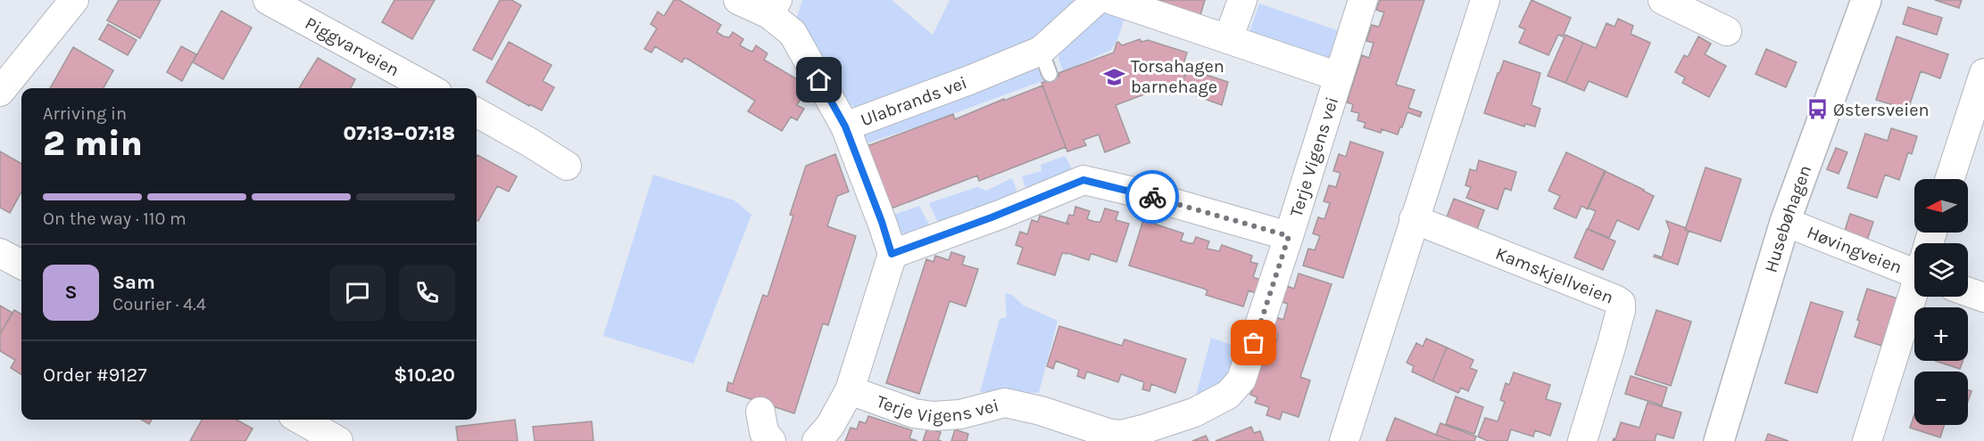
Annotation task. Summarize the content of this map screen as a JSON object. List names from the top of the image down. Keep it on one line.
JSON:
{"streets":{"street":["Piggvarveien","Ulabrands vei","Terje Vigens vei","Husebøhagen","Høvingveien","Kamskjellveien"]},"crossings":[["Husebøhagen","Høvingveien"]],"places":{"school or university":["Torsahagen barnehage"],"bus stop":["Østersveien"]},"north":"left","page":{"heading":["2 min","Arriving in","07:13–07:18"],"panel":["Sam","Courier · 4.4","Order #9127","$10.20"],"map_buttons":["+","−"],"bar":"On the way · 110 m","round":"S"}}
